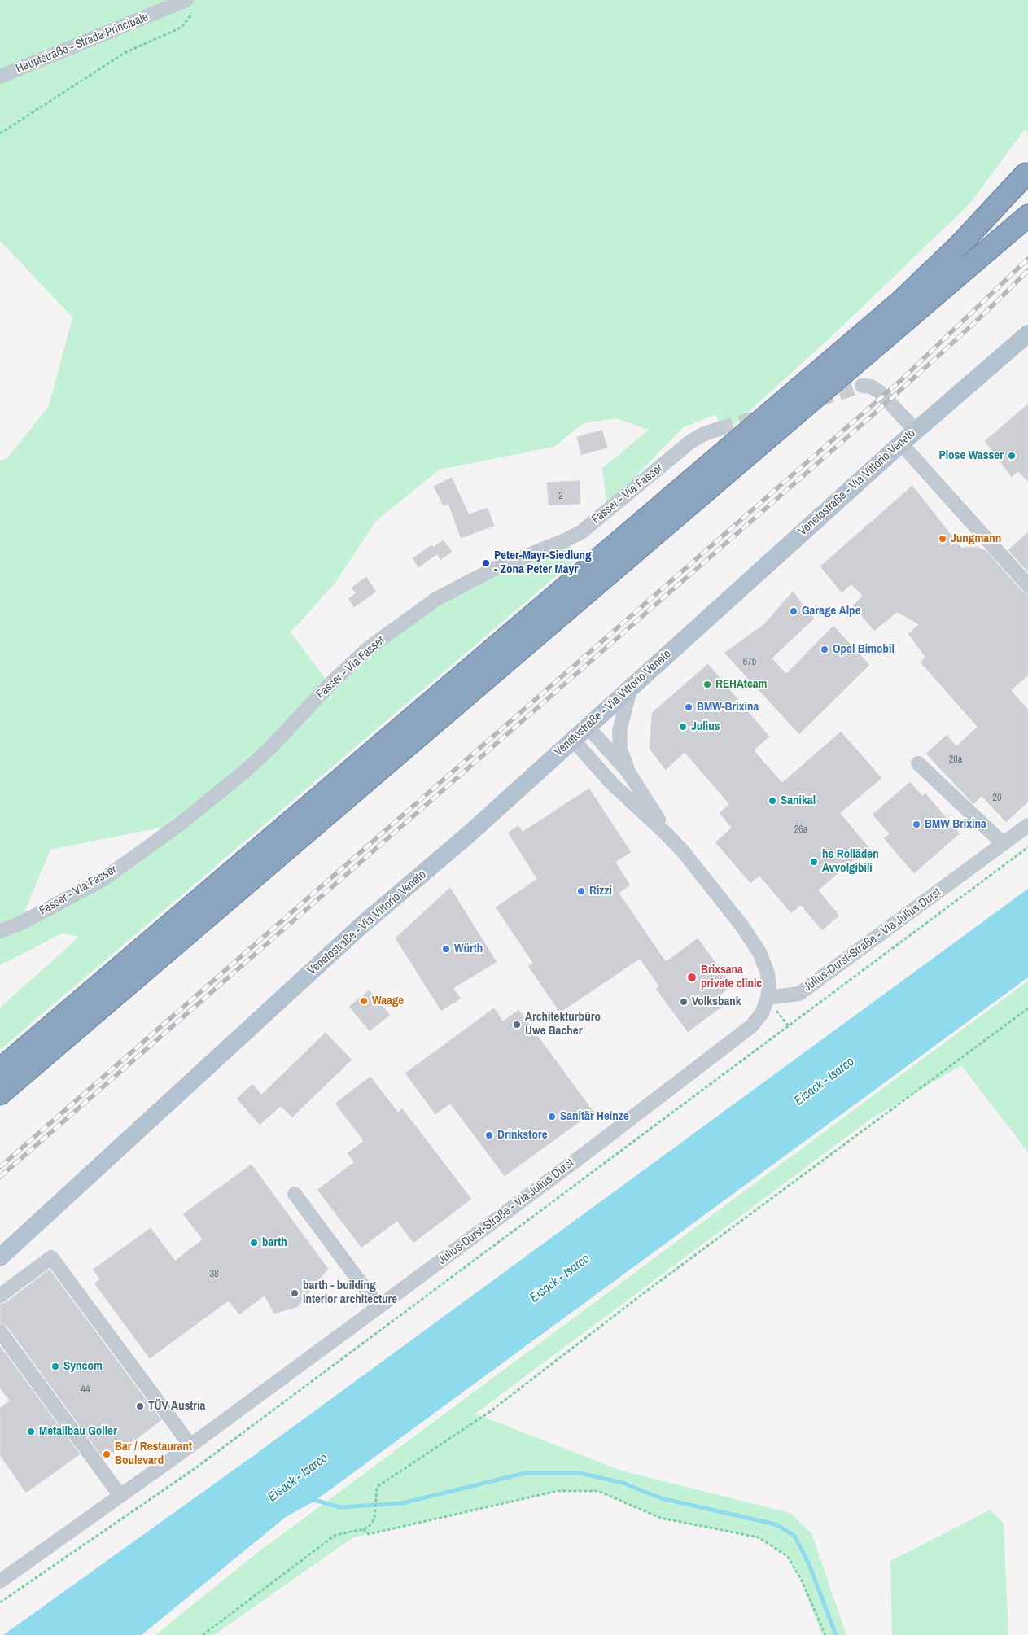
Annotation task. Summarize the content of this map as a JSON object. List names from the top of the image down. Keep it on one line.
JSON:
{"streets":{"main road":["Venetostraße - Via Vittorio Veneto"],"street":["Hauptstraße - Strada Principale","Fasser - Via Fasser","Julius-Durst-Straße - Via Julius Durst"]},"water":["Eisack - Isarco"],"places":["Plose Wasser","Jungmann","Peter-Mayr-Siedlung - Zona Peter Mayr","Garage Alpe","Opel Bimobil","REHAteam","BMW-Brixina","Julius","Sanikal","BMW Brixina","hs Rolläden Avvolgibili","Rizzi","Würth","Brixsana private clinic","Waage","Volksbank","Architekturbüro Uwe Bacher","Sanitär Heinze","Drinkstore","barth","barth - building interior architecture","Syncom","TÜV Austria","Metallbau Goller","Bar / Restaurant Boulevard"],"house_numbers":["2","67b","20a","20","26a","38","44"]}
